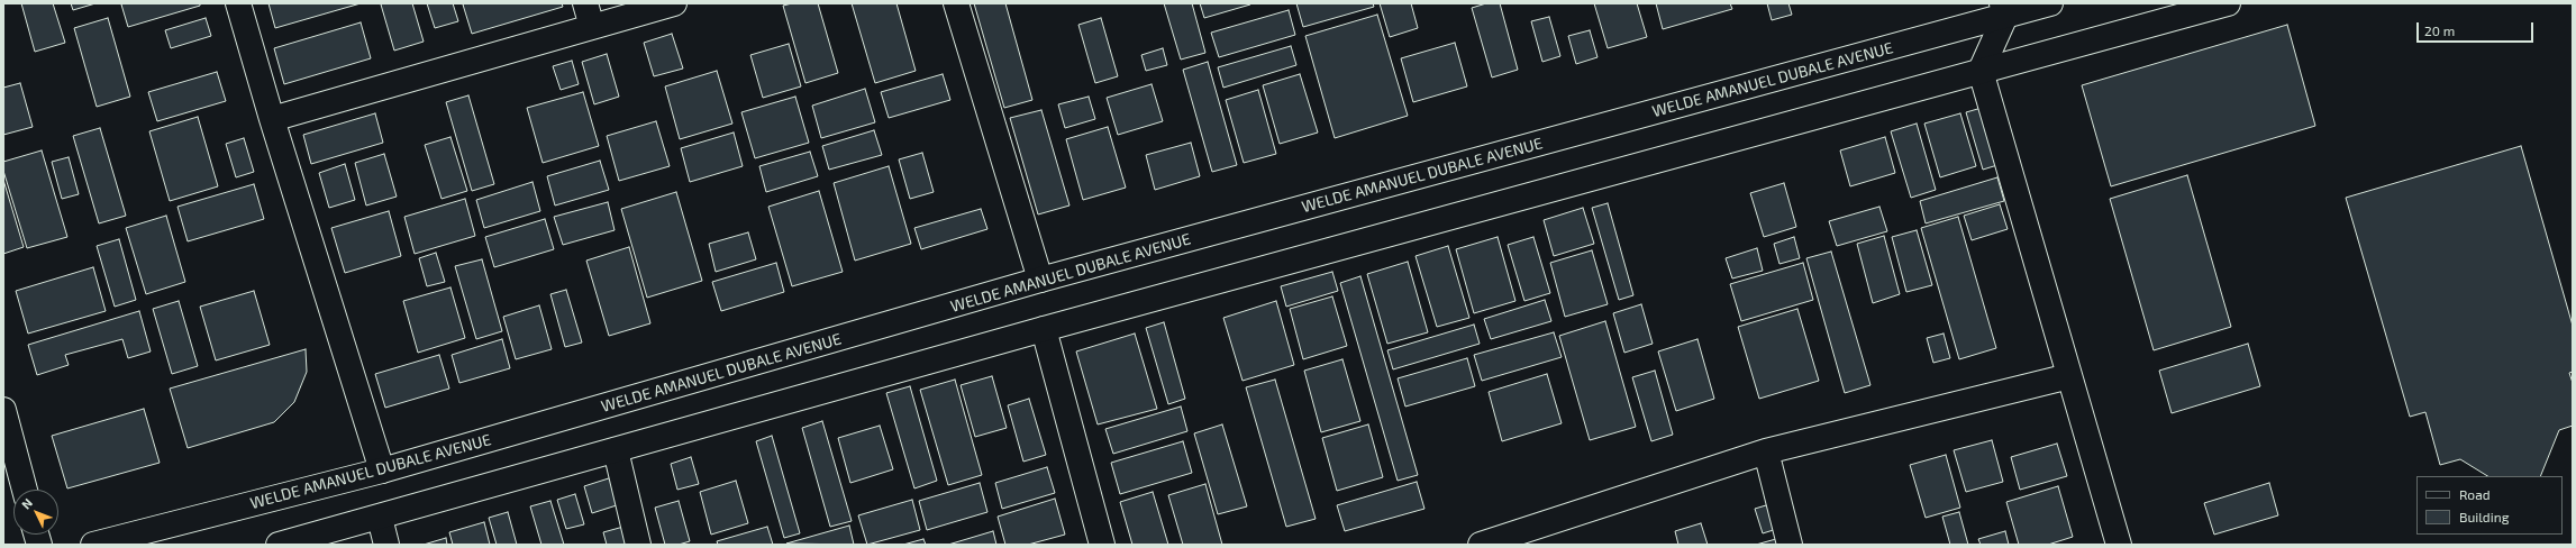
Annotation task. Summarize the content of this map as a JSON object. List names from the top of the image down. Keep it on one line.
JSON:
{"streets":{"main road":["WELDE AMANUEL DUBALE AVENUE"]},"legend":["Road","Building"],"scale_bar":"20 m","north":"top left"}
